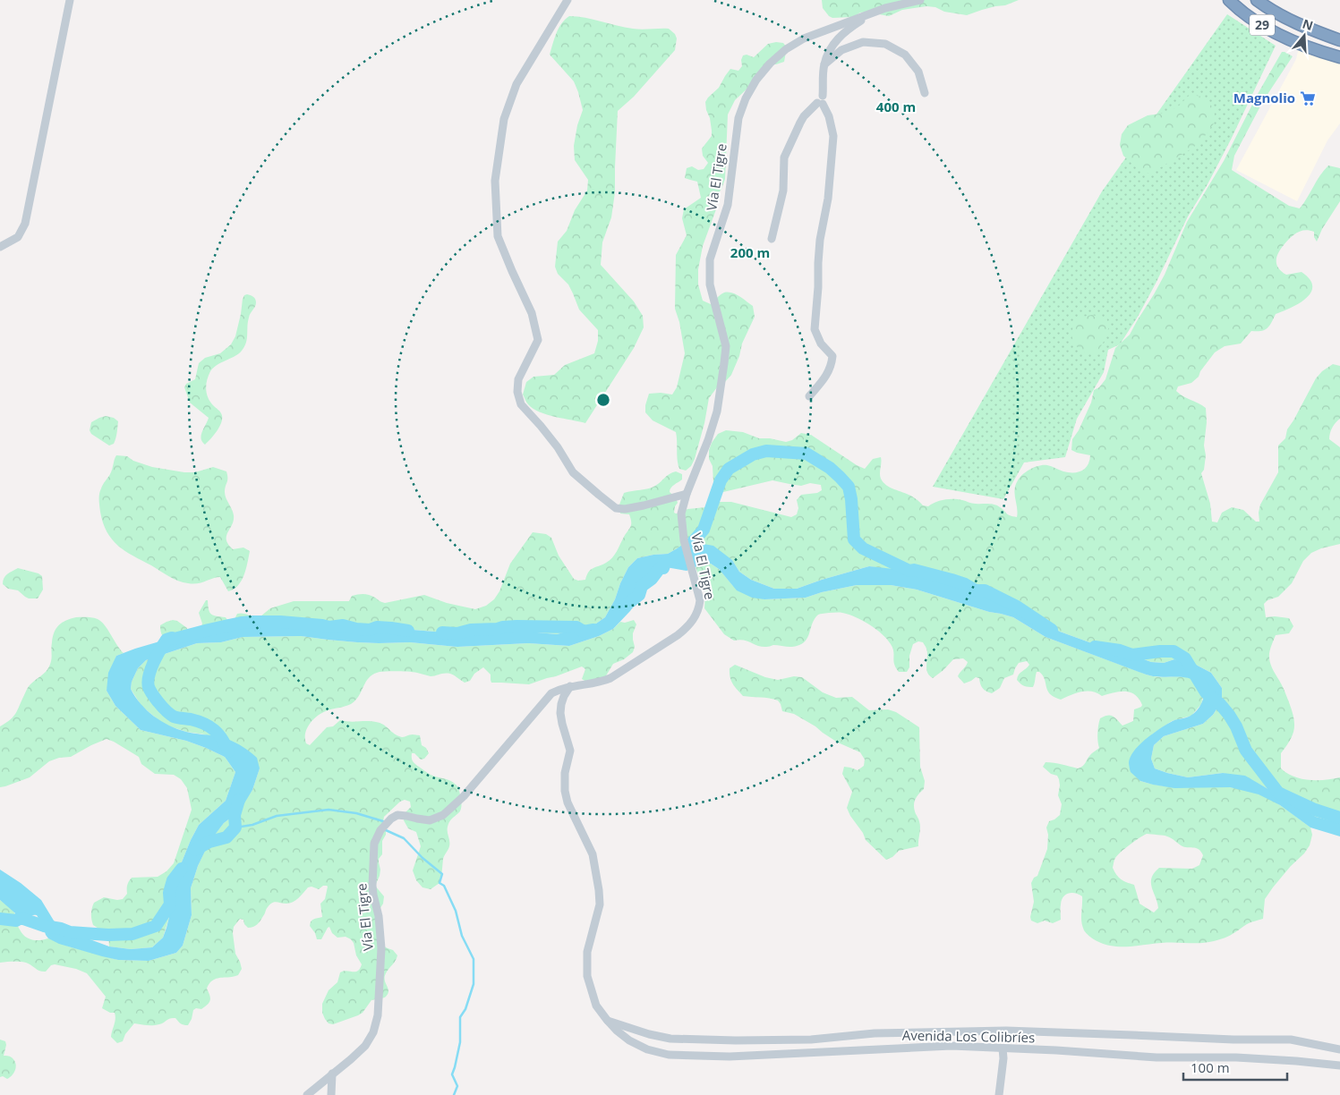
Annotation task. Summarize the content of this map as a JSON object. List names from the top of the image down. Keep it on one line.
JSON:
{"streets":{"highway":["29"],"street":["Vía El Tigre","Avenida Los Colibríes"]},"crossings":[["Vía El Tigre","Avenida Los Colibríes"]],"places":{"supermarket":["Magnolio"]},"scale_bar":"100 m","north":"top","rings":["400 m","200 m"]}
